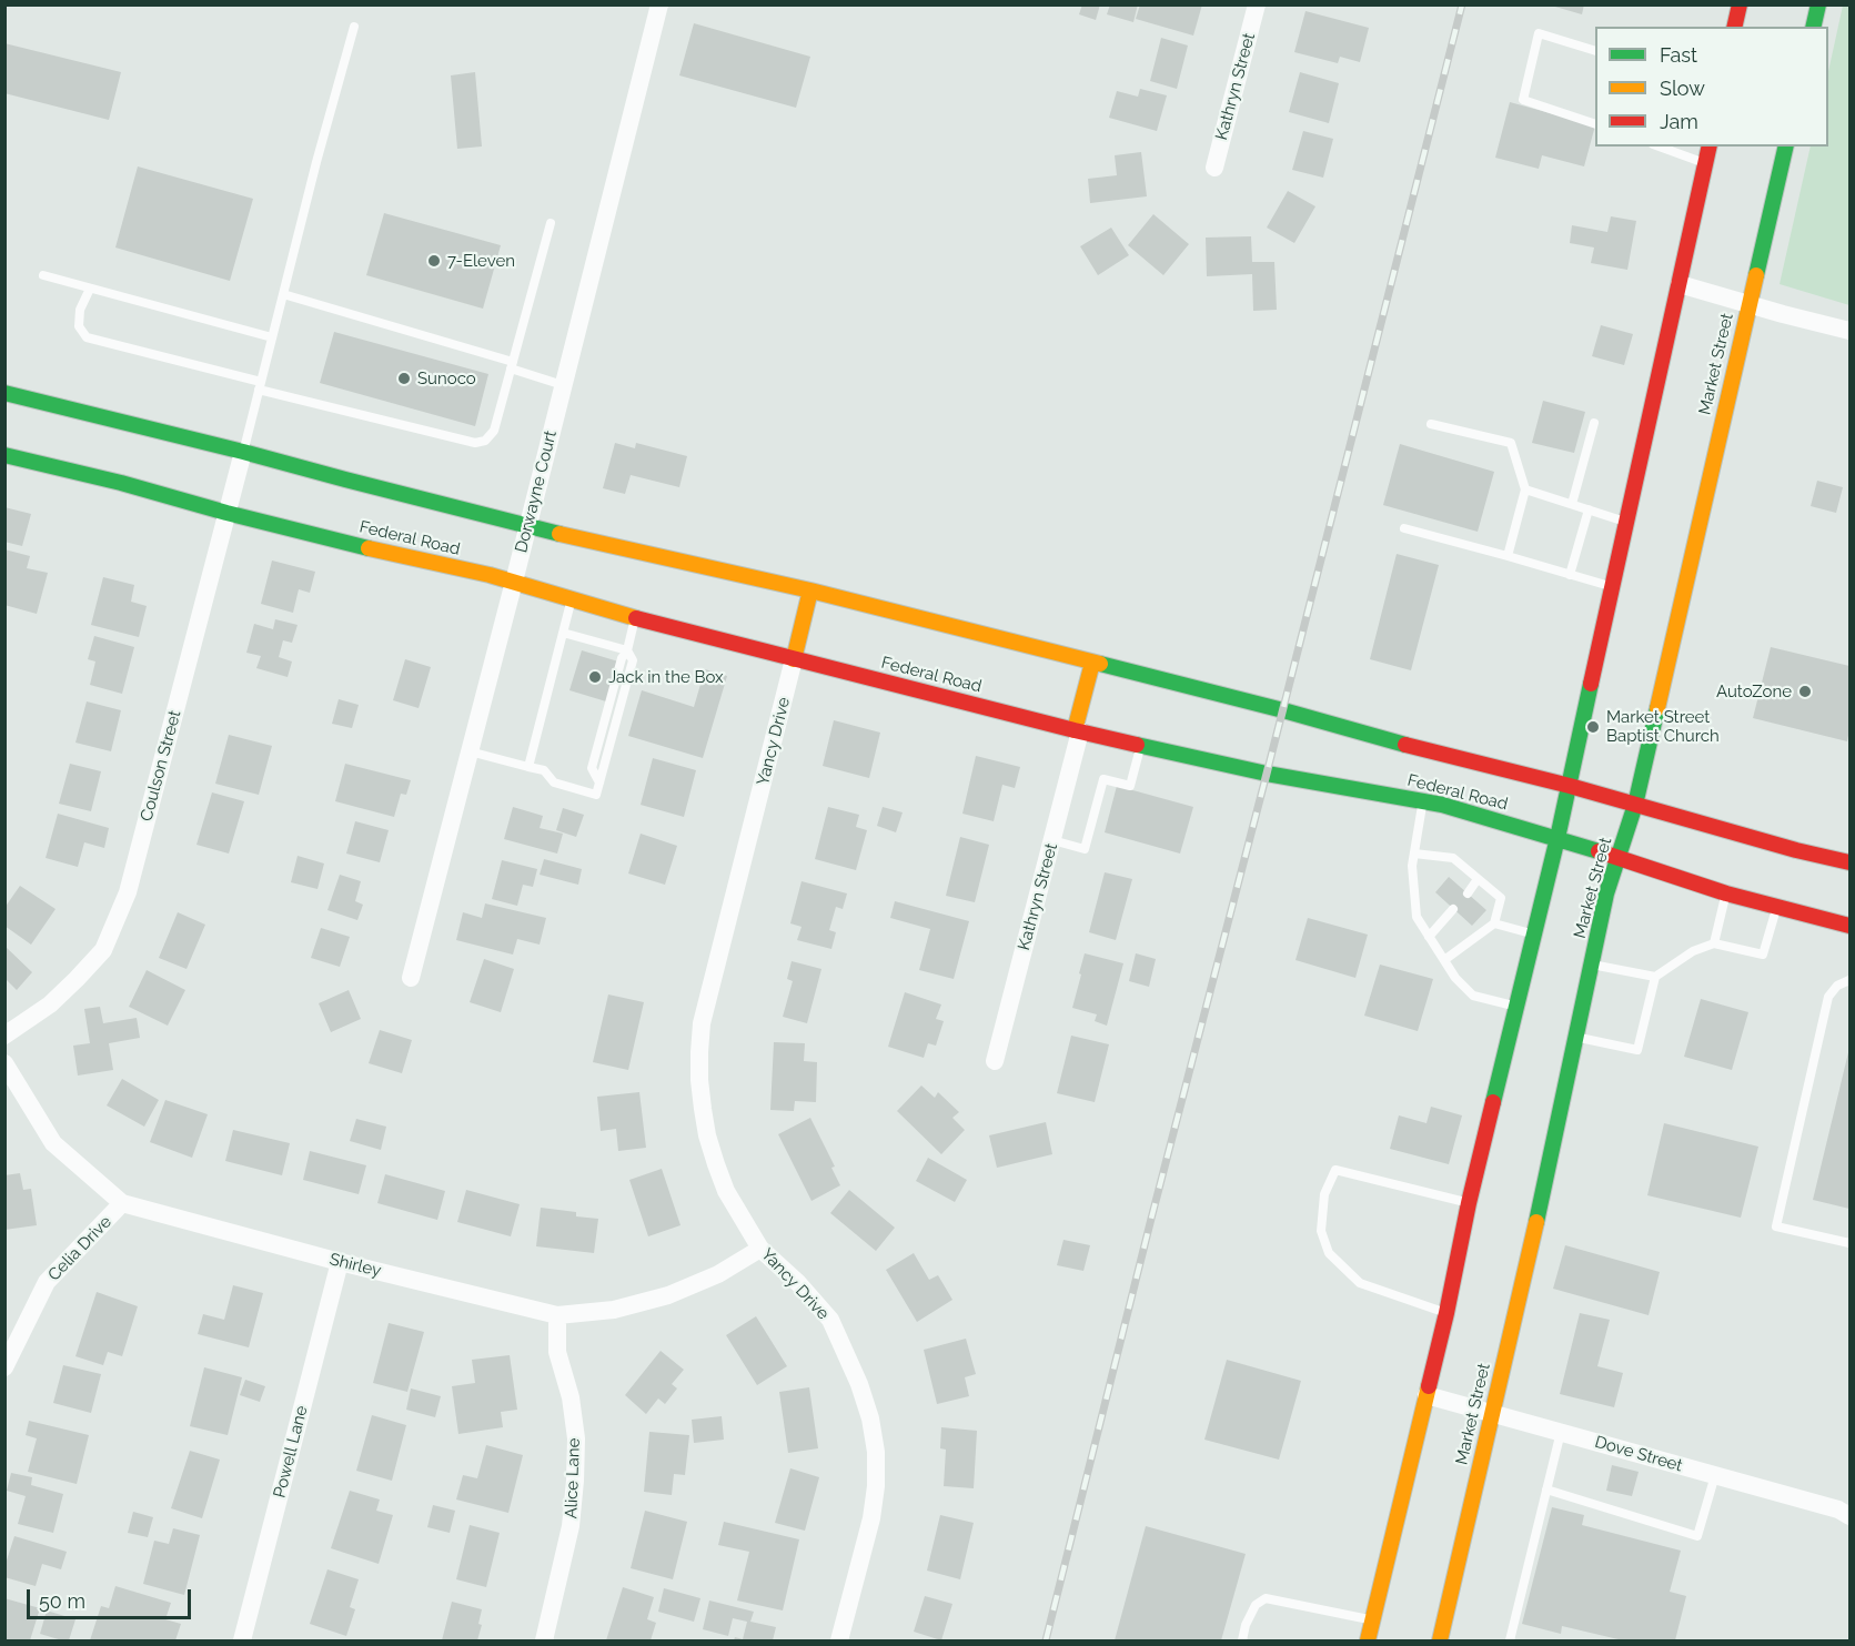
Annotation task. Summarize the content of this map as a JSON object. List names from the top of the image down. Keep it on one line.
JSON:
{"streets":{"main road":["Market Street","Federal Road"],"street":["Kathryn Street","Dorwayne Court","Yancy Drive","Coulson Street","Celia Drive","Shirley","Powell Lane","Dove Street","Alice Lane"]},"crossings":[["Kathryn Street","Federal Road"],["Market Street","Federal Road"],["Market Street","Dove Street"],["Dorwayne Court","Federal Road"],["Federal Road","Yancy Drive"],["Federal Road","Coulson Street"],["Yancy Drive","Shirley"],["Celia Drive","Shirley"],["Shirley","Powell Lane"],["Shirley","Alice Lane"]],"places":["7-Eleven","Sunoco","Jack in the Box","AutoZone","Market Street Baptist Church"],"legend":["Fast","Slow","Jam"],"scale_bar":"50 m"}
